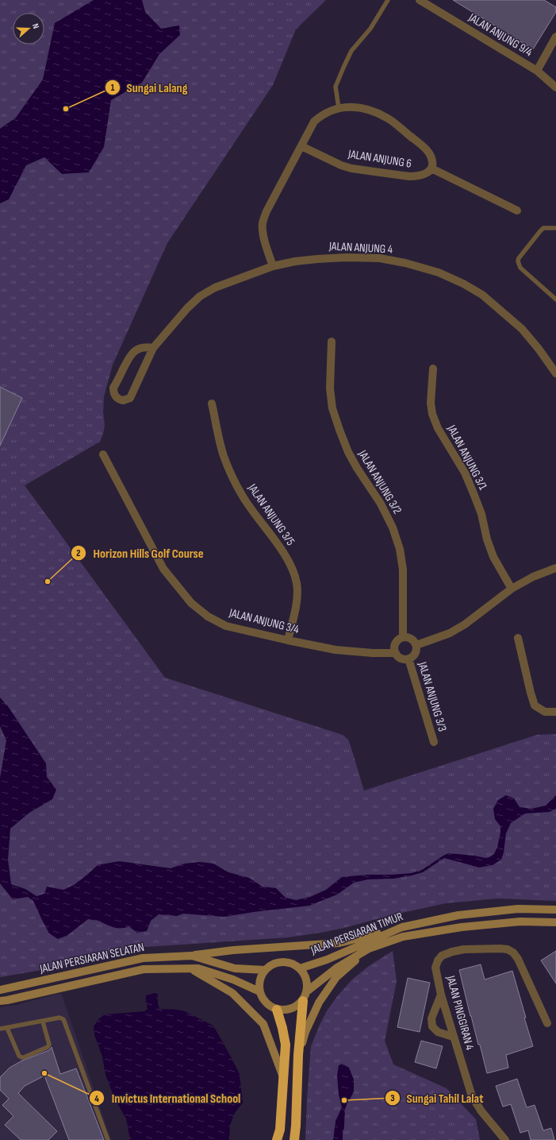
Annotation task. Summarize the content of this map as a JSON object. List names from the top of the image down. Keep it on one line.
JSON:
{"streets":{"street":["JALAN ANJUNG 9/4","JALAN ANJUNG 6","JALAN ANJUNG 4","JALAN ANJUNG 3/1","JALAN ANJUNG 3/2","JALAN ANJUNG 3/5","JALAN ANJUNG 3/4","JALAN ANJUNG 3/3","JALAN PERSIARAN TIMUR","JALAN PERSIARAN SELATAN","JALAN PINGGIRAN 4"]},"crossings":[["JALAN ANJUNG 6","JALAN ANJUNG 4"],["JALAN ANJUNG 3/2","JALAN ANJUNG 3/4"],["JALAN ANJUNG 3/2","JALAN ANJUNG 3/3"],["JALAN ANJUNG 3/5","JALAN ANJUNG 3/4"],["JALAN ANJUNG 3/4","JALAN ANJUNG 3/3"],["JALAN PERSIARAN TIMUR","JALAN PERSIARAN SELATAN"]],"places":["Sungai Lalang","Horizon Hills Golf Course","Invictus International School","Sungai Tahil Lalat"],"north":"right"}
